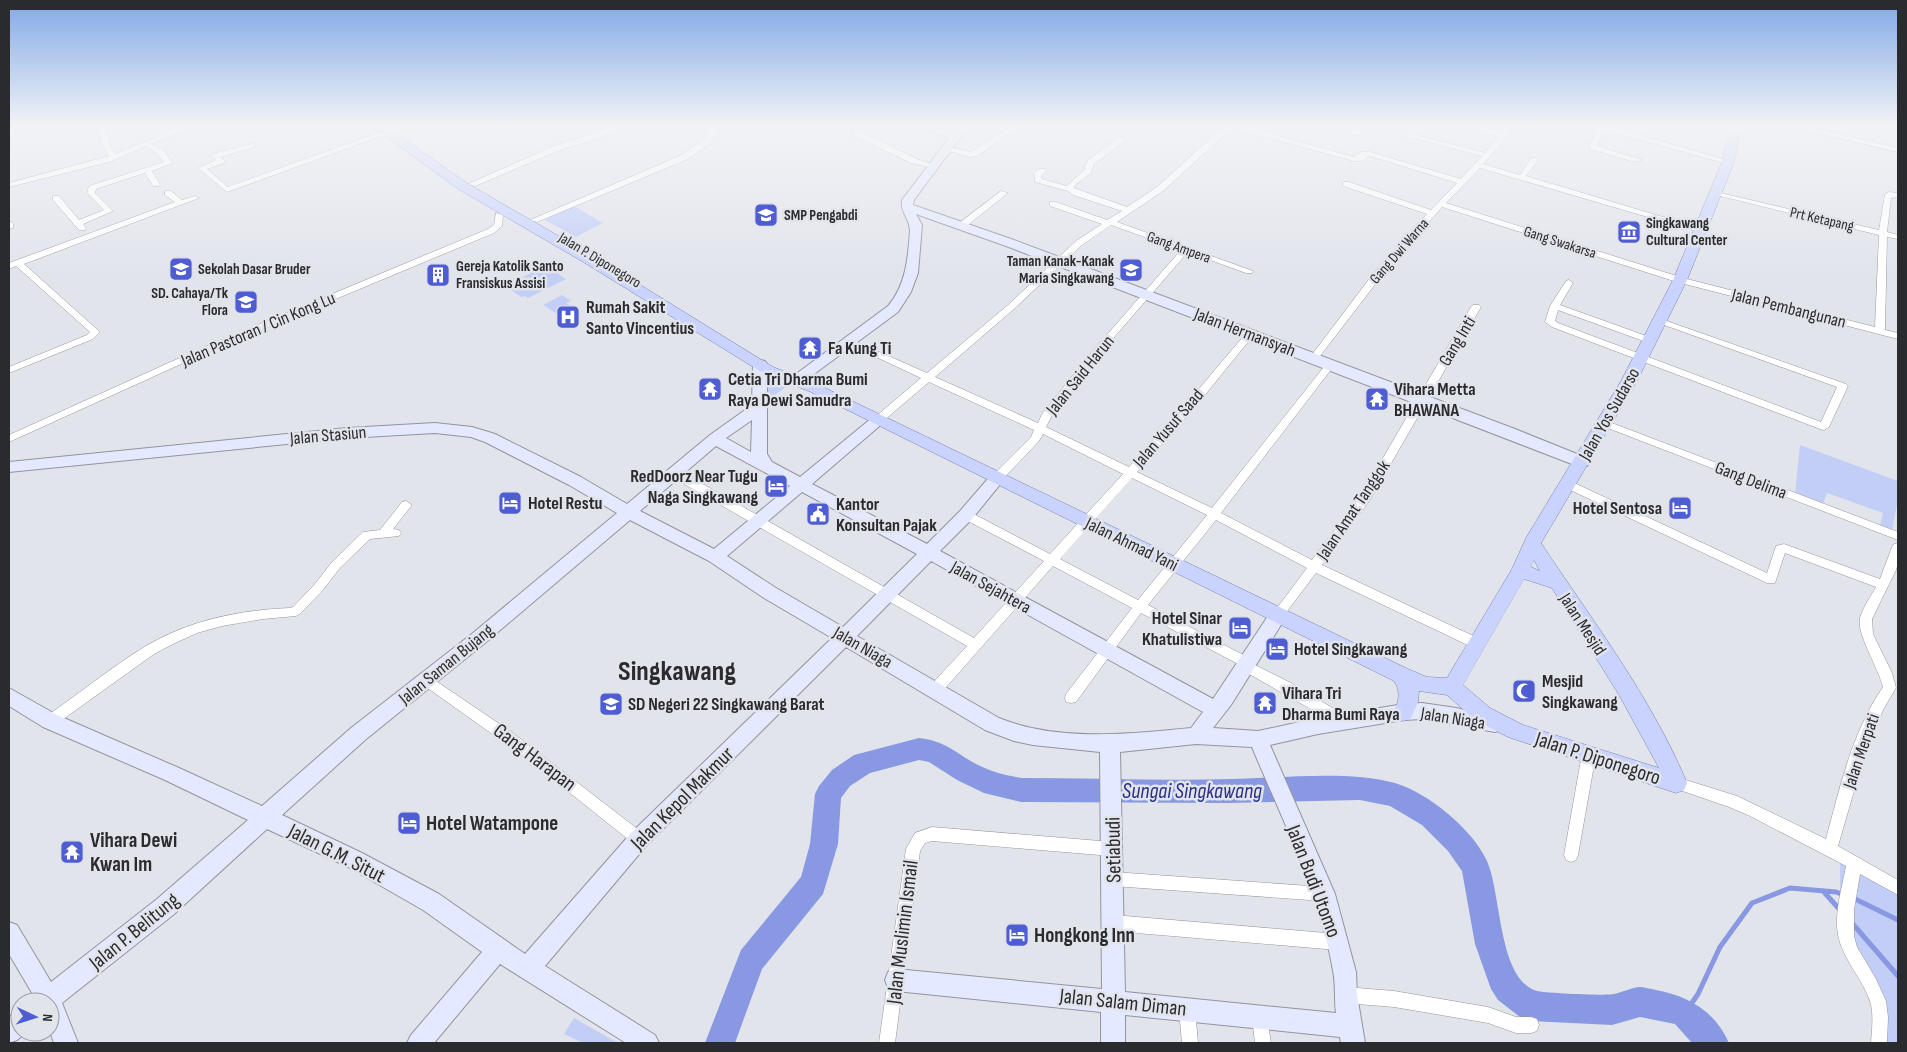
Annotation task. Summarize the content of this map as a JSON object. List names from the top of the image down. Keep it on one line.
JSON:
{"streets":{"main road":["Jalan P. Diponegoro","Jalan Yos Sudarso","Jalan Ahmad Yani","Jalan Mesjid"],"street":["Prt Ketapang","Gang Swakarsa","Gang Ampera","Gang Dwi Warna","Jalan Pembangunan","Jalan Pastoran / Cin Kong Lu","Jalan Hermansyah","Gang Inti","Jalan Said Harun","Jalan Yusuf Saad","Jalan Stasiun","Gang Delima","Jalan Amat Tanggok","Jalan Sejahtera","Jalan Niaga","Jalan Saman Bujang","Jalan Merpati","Gang Harapan","Jalan Kepol Makmur","Setiabudi","Jalan G.M. Situt","Jalan Budi Utomo","Jalan P. Belitung","Jalan Muslimin Ismail","Jalan Salam Diman"]},"crossings":[["Prt Ketapang","Jalan Yos Sudarso"],["Gang Swakarsa","Gang Dwi Warna"],["Gang Swakarsa","Jalan Pembangunan"],["Gang Swakarsa","Jalan Yos Sudarso"],["Gang Ampera","Jalan Said Harun"],["Gang Dwi Warna","Jalan Hermansyah"],["Jalan P. Diponegoro","Jalan Yos Sudarso"],["Jalan P. Diponegoro","Jalan Ahmad Yani"],["Jalan P. Diponegoro","Jalan Mesjid"],["Jalan P. Diponegoro","Jalan Niaga"],["Jalan P. Diponegoro","Jalan Merpati"],["Jalan Pembangunan","Jalan Yos Sudarso"],["Jalan Hermansyah","Gang Inti"],["Jalan Hermansyah","Jalan Said Harun"],["Jalan Hermansyah","Jalan Yos Sudarso"],["Jalan Hermansyah","Jalan Yusuf Saad"],["Jalan Hermansyah","Jalan Amat Tanggok"],["Gang Inti","Jalan Amat Tanggok"],["Jalan Said Harun","Jalan Ahmad Yani"],["Jalan Yos Sudarso","Gang Delima"],["Jalan Yos Sudarso","Jalan Ahmad Yani"],["Jalan Yos Sudarso","Jalan Mesjid"],["Jalan Yusuf Saad","Jalan Ahmad Yani"],["Jalan Yusuf Saad","Jalan Sejahtera"],["Jalan Yusuf Saad","Jalan Niaga"],["Jalan Stasiun","Jalan Niaga"],["Jalan Stasiun","Jalan Saman Bujang"],["Jalan Amat Tanggok","Jalan Ahmad Yani"],["Jalan Niaga","Jalan Saman Bujang"],["Jalan Niaga","Jalan Kepol Makmur"],["Jalan Niaga","Setiabudi"],["Jalan Niaga","Jalan Budi Utomo"],["Jalan Saman Bujang","Gang Harapan"],["Jalan Saman Bujang","Jalan G.M. Situt"],["Jalan Saman Bujang","Jalan P. Belitung"],["Gang Harapan","Jalan Kepol Makmur"],["Jalan Kepol Makmur","Jalan G.M. Situt"],["Setiabudi","Jalan Muslimin Ismail"],["Setiabudi","Jalan Salam Diman"],["Jalan G.M. Situt","Jalan P. Belitung"],["Jalan Budi Utomo","Jalan Salam Diman"],["Jalan Muslimin Ismail","Jalan Salam Diman"]],"districts":["Singkawang"],"water":["Sungai Singkawang"],"places":{"school or university":["SMP Pengabdi","Sekolah Dasar Bruder","Taman Kanak-Kanak Maria Singkawang","SD. Cahaya/Tk Flora","SD Negeri 22 Singkawang Barat"],"museum":["Singkawang Cultural Center"],"building":["Gereja Katolik Santo Fransiskus Assisi"],"hospital":["Rumah Sakit Santo Vincentius"],"temple":["Fa Kung Ti","Cetia Tri Dharma Bumi Raya Dewi Samudra","Vihara Metta BHAWANA","Vihara Tri Dharma Bumi Raya","Vihara Dewi Kwan Im"],"hotel":["RedDoorz Near Tugu Naga Singkawang","Hotel Restu","Hotel Sentosa","Hotel Sinar Khatulistiwa","Hotel Singkawang","Hotel Watampone","Hongkong Inn"],"public building":["Kantor Konsultan Pajak"],"mosque":["Mesjid Singkawang"]},"north":"right"}
